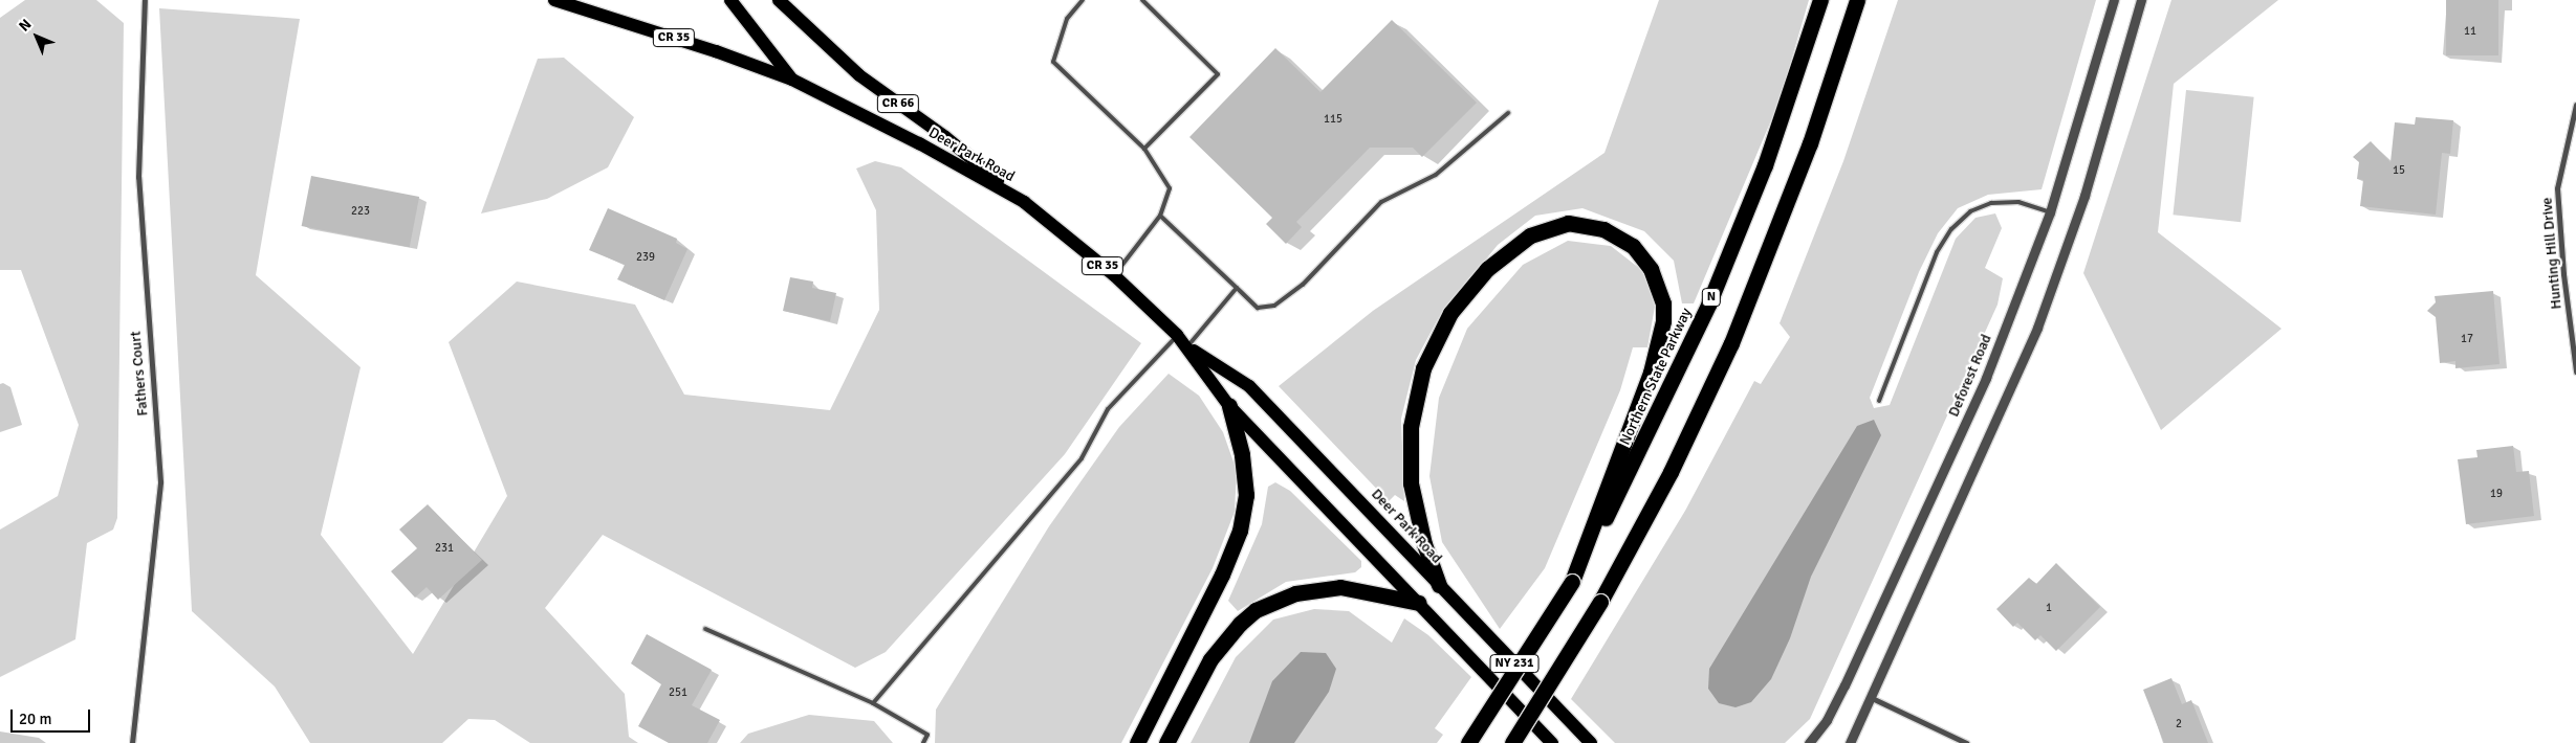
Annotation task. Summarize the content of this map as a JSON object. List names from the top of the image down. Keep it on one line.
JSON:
{"streets":{"highway":["N","Northern State Parkway"],"main road":["CR 35","CR 66","Deer Park Road","NY 231"],"street":["Hunting Hill Drive","Fathers Court","Deforest Road"]},"crossings":[["CR 66","Deer Park Road"]],"house_numbers":["11","115","15","223","239","17","19","231","1","251","2"],"scale_bar":"20 m","north":"top left"}
